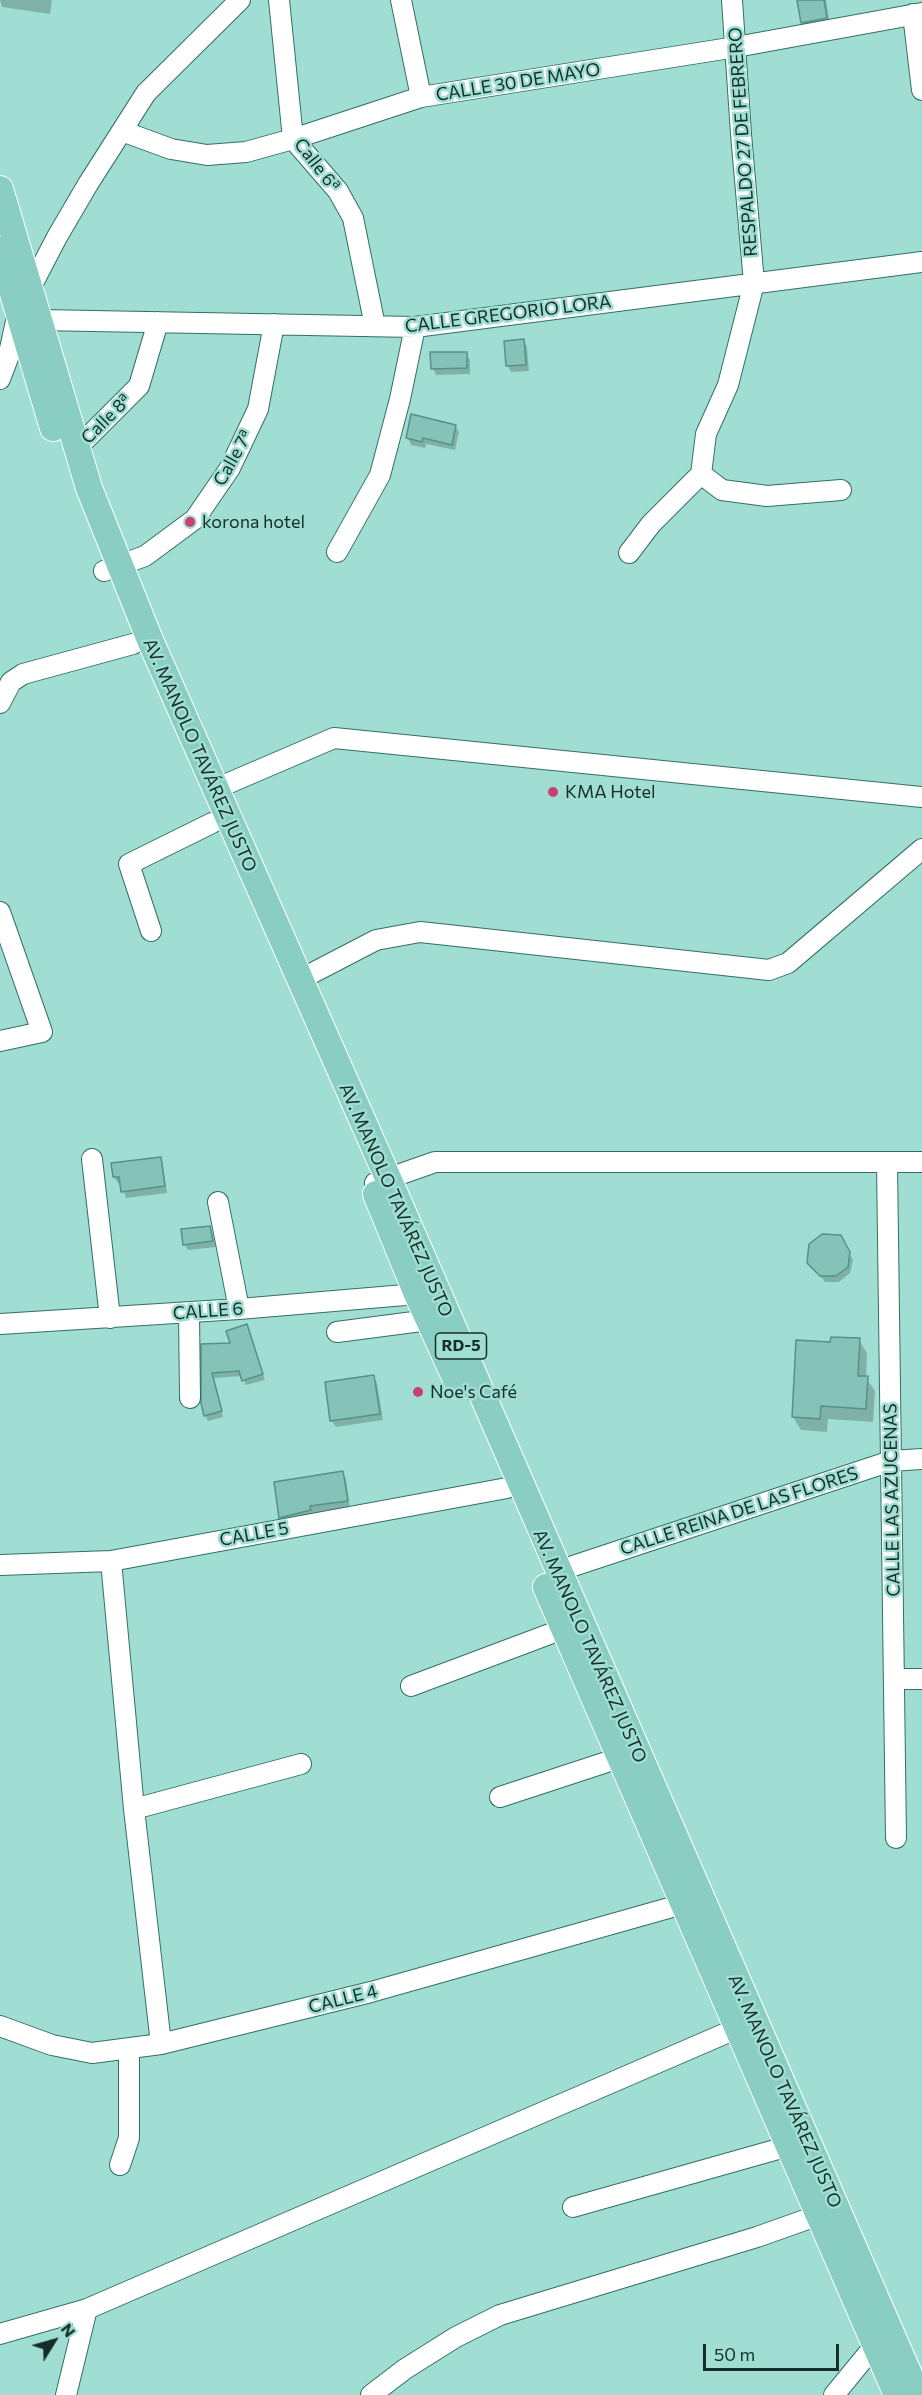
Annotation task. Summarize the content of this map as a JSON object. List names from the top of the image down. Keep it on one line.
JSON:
{"streets":{"main road":["AV. MANOLO TAVÁREZ JUSTO","RD-5"],"street":["CALLE 30 DE MAYO","RESPALDO 27 DE FEBRERO","Calle 6ª","CALLE GREGORIO LORA","Calle 8ª","Calle 7ª","CALLE 6","CALLE LAS AZUCENAS","CALLE REINA DE LAS FLORES","CALLE 5","CALLE 4"]},"crossings":[["CALLE 30 DE MAYO","RESPALDO 27 DE FEBRERO"],["CALLE 30 DE MAYO","Calle 6ª"],["RESPALDO 27 DE FEBRERO","CALLE GREGORIO LORA"],["Calle 6ª","CALLE GREGORIO LORA"],["CALLE GREGORIO LORA","Calle 8ª"],["CALLE GREGORIO LORA","Calle 7ª"],["CALLE GREGORIO LORA","AV. MANOLO TAVÁREZ JUSTO"],["Calle 8ª","AV. MANOLO TAVÁREZ JUSTO"],["Calle 7ª","AV. MANOLO TAVÁREZ JUSTO"],["AV. MANOLO TAVÁREZ JUSTO","CALLE 6"],["AV. MANOLO TAVÁREZ JUSTO","CALLE REINA DE LAS FLORES"],["AV. MANOLO TAVÁREZ JUSTO","CALLE 5"],["AV. MANOLO TAVÁREZ JUSTO","CALLE 4"],["CALLE LAS AZUCENAS","CALLE REINA DE LAS FLORES"]],"places":["korona hotel","KMA Hotel","Noe's Café"],"scale_bar":"50 m","north":"top right"}
